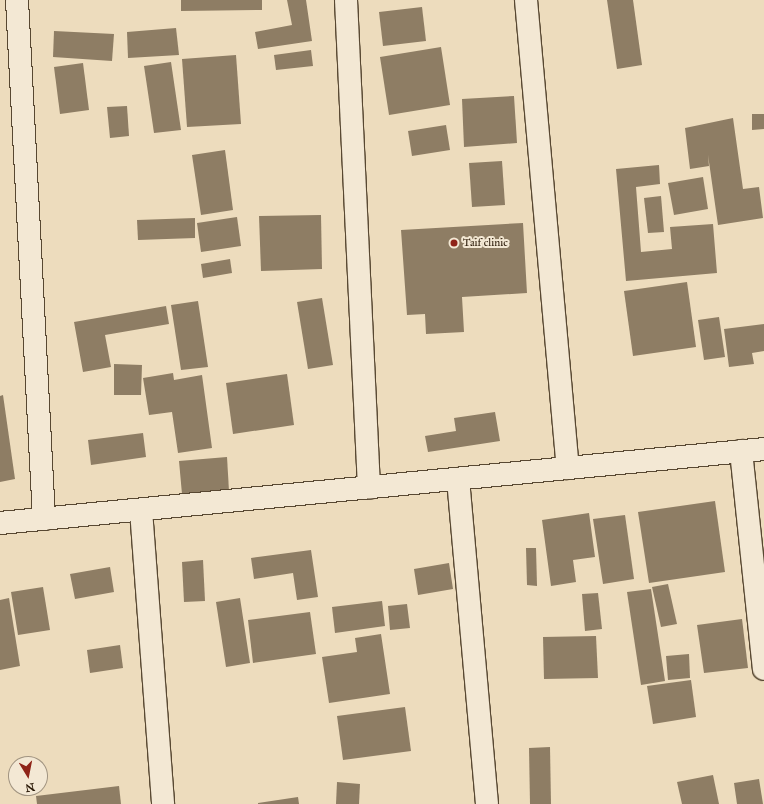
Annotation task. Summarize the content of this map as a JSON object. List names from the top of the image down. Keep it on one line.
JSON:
{"places":["Taif clinic"],"north":"bottom"}
